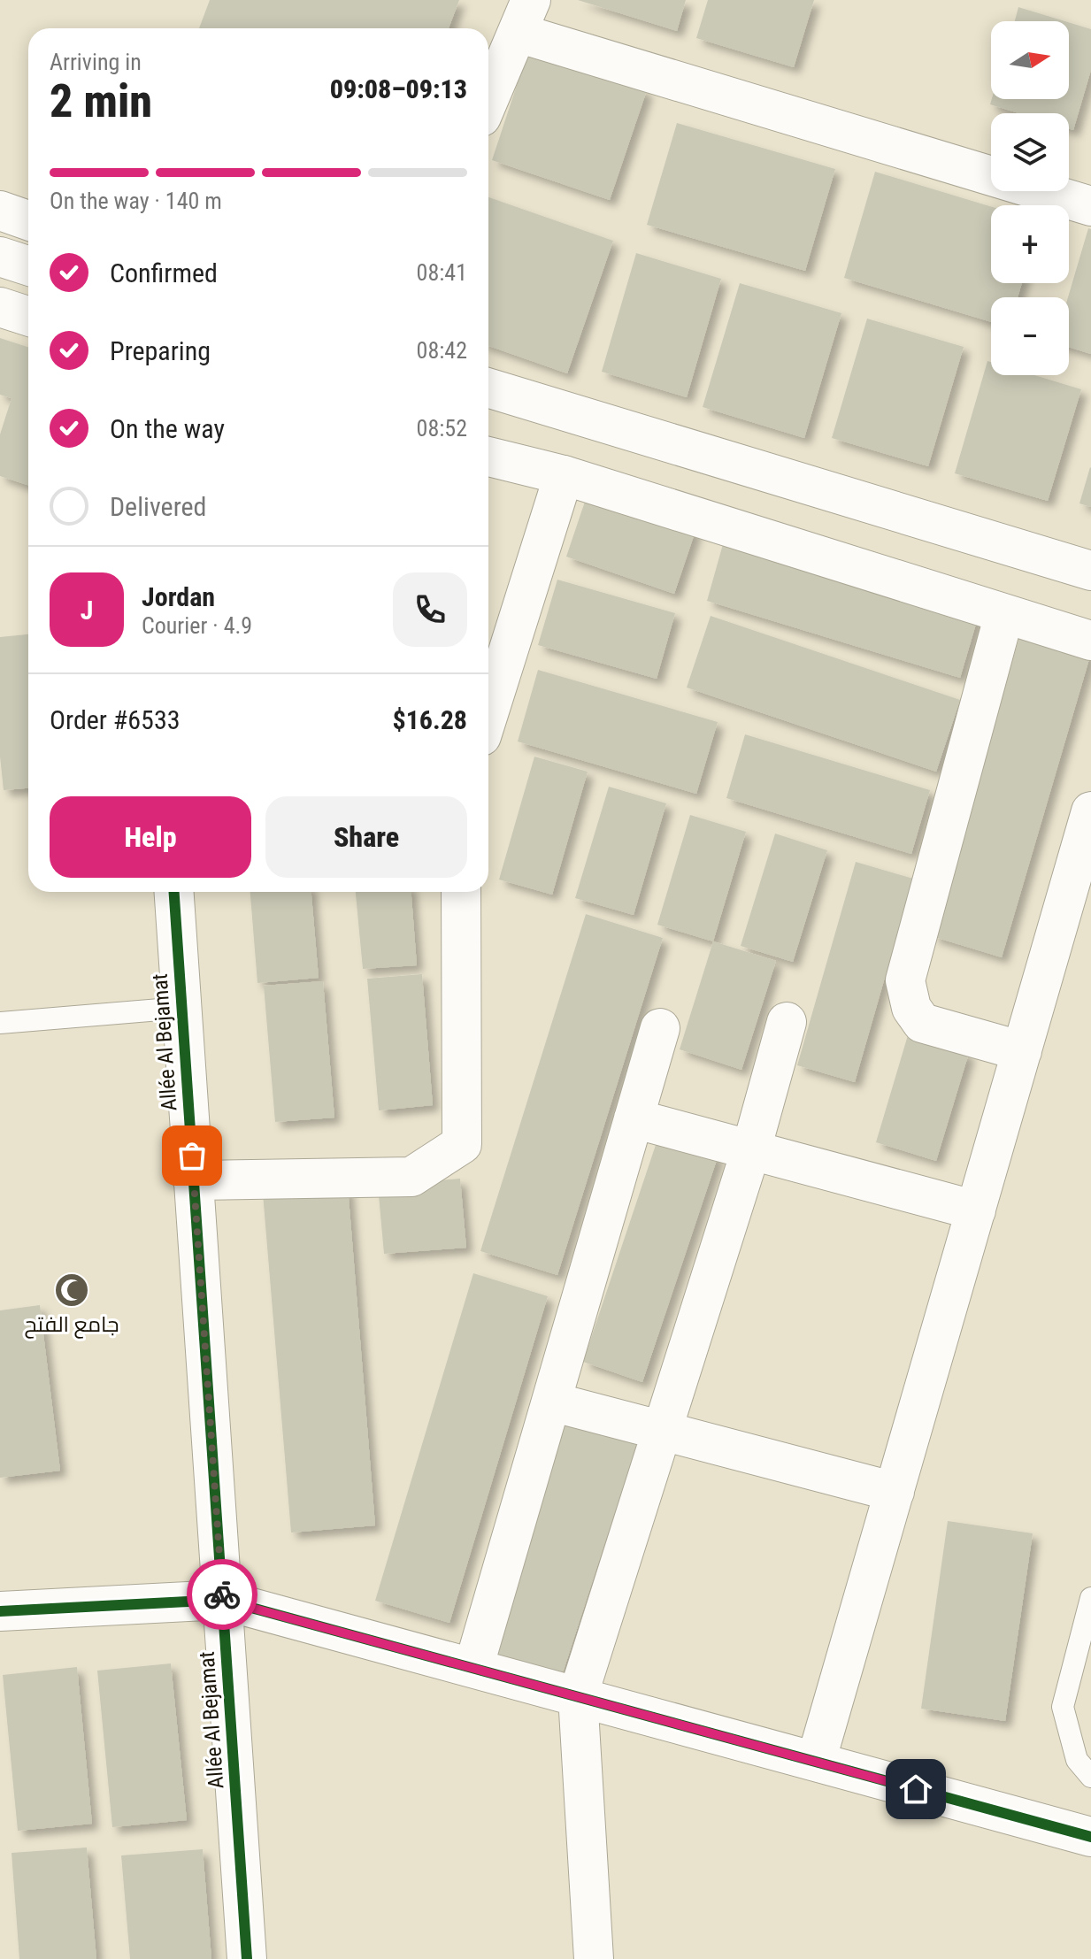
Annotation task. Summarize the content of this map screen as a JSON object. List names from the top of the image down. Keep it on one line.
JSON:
{"streets":{"street":["Allée Al Bejamat"]},"places":{"mosque":["جامع الفتح"]},"north":"right","page":{"map_buttons":["+","−"],"heading":["2 min","Arriving in","09:08–09:13"],"panel":["Jordan","Courier · 4.9","Order #6533","$16.28"],"bar":"On the way · 140 m","list":[["Confirmed","08:41"],["Preparing","08:42"],["On the way","08:52"],"Delivered"],"round":"J","buttons":["Help","Share"]}}
